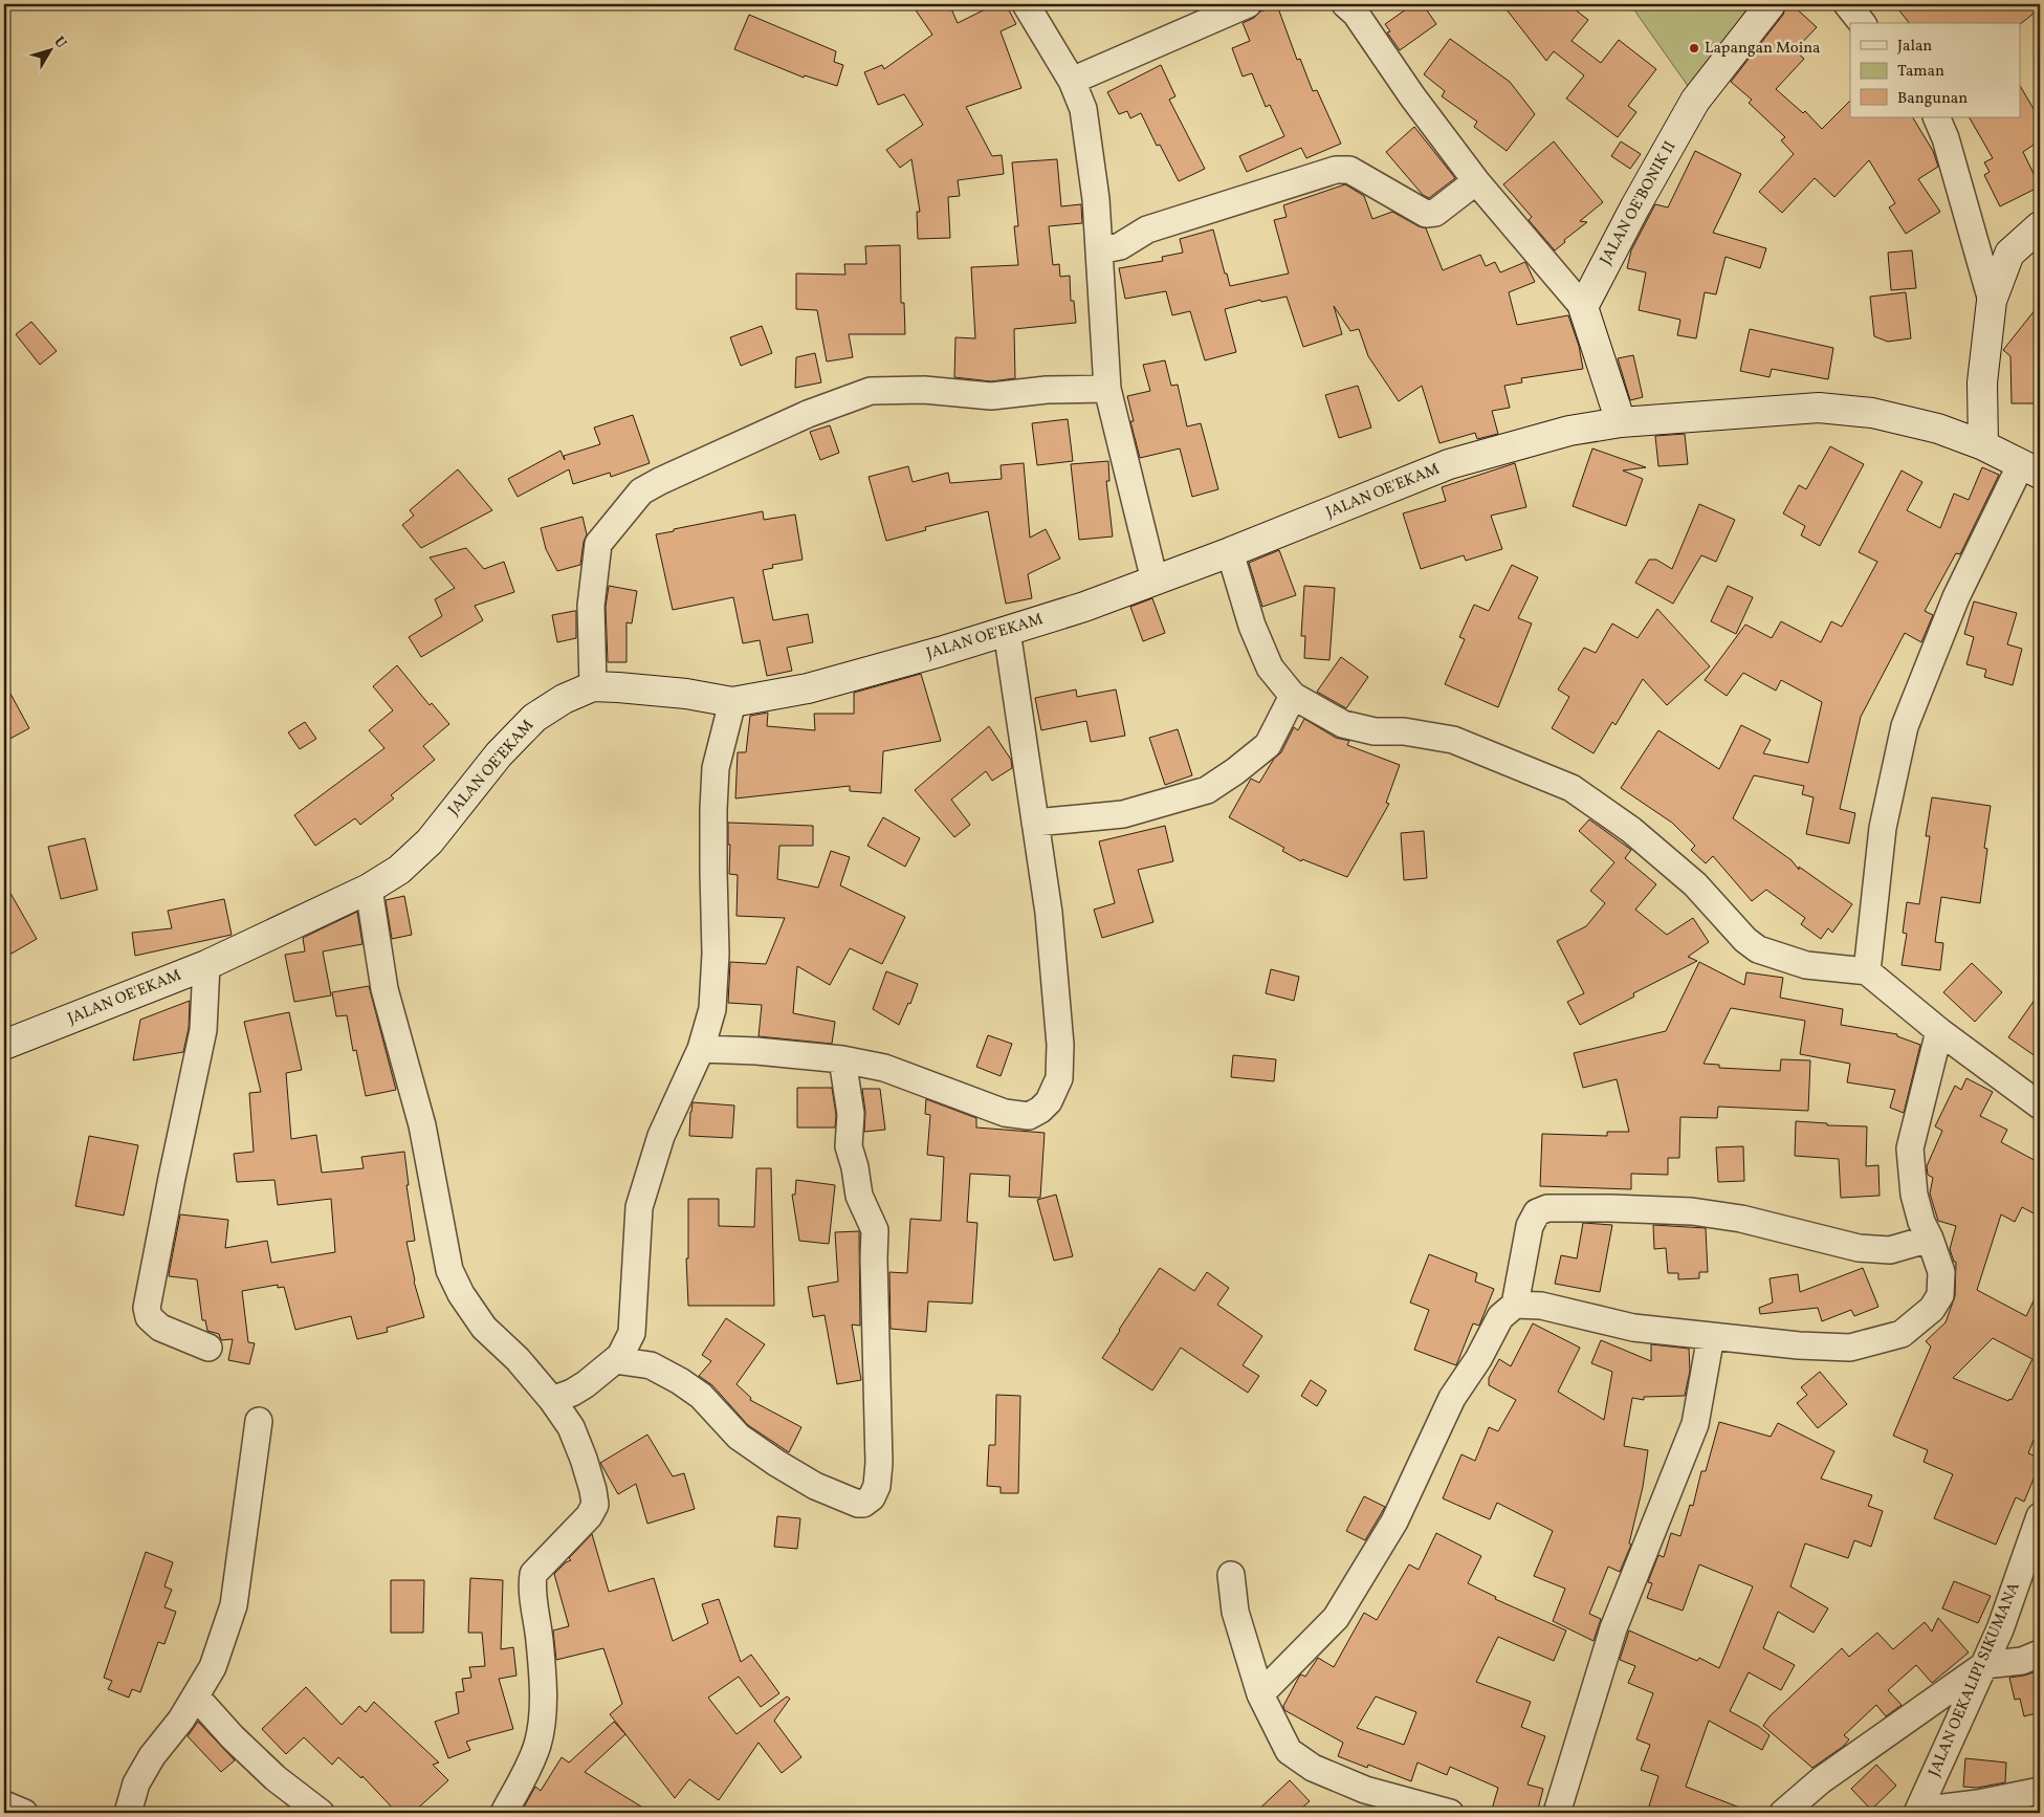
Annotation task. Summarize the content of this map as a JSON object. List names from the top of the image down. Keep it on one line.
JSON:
{"streets":{"street":["JALAN OE'BONIK II","JALAN OE'EKAM","JALAN OEKALIPI SIKUMANA"]},"places":["Lapangan Moina"],"legend":["Jalan","Taman","Bangunan"],"north":"top right"}
